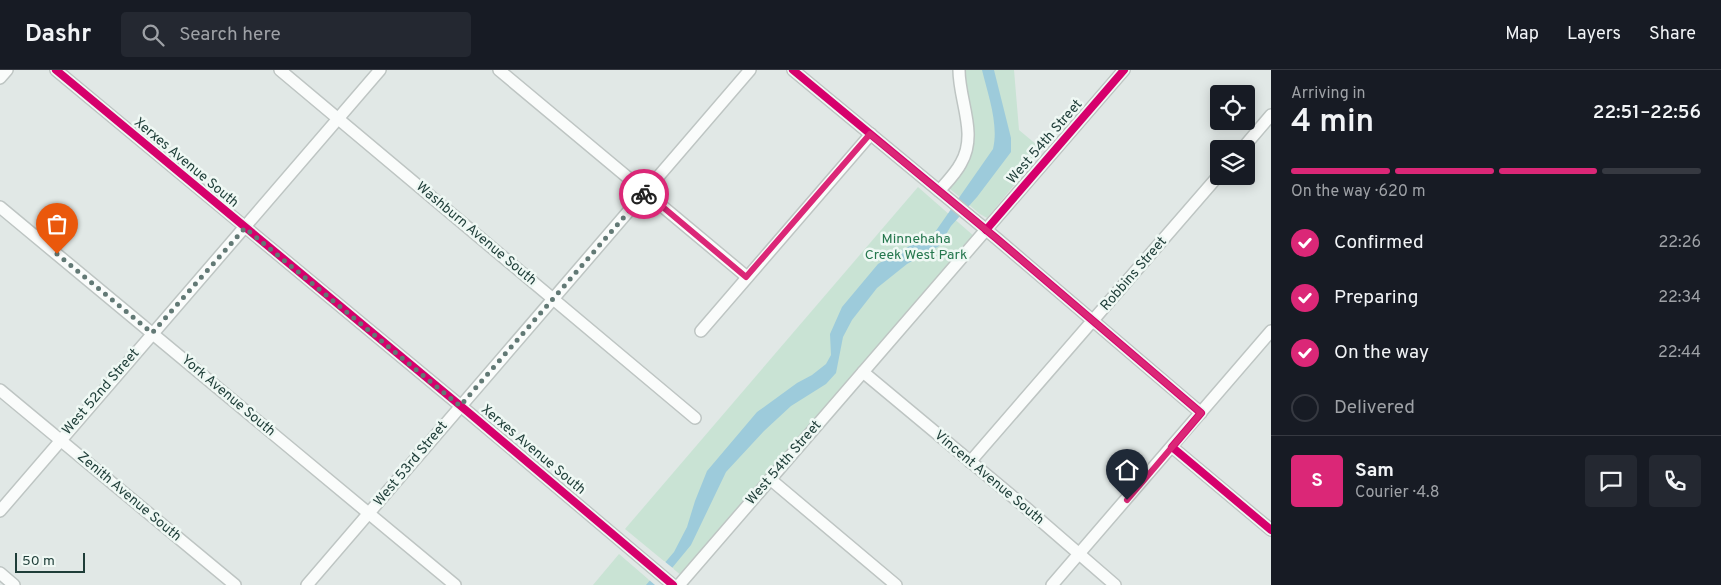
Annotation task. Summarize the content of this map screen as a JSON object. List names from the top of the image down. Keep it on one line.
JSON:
{"streets":{"street":["West 54th Street","Xerxes Avenue South","Washburn Avenue South","Robbins Street","West 52nd Street","York Avenue South","West 53rd Street","Vincent Avenue South","Zenith Avenue South"]},"crossings":[["West 54th Street","Vincent Avenue South"],["Xerxes Avenue South","West 52nd Street"],["Xerxes Avenue South","West 53rd Street"],["Washburn Avenue South","West 52nd Street"],["Washburn Avenue South","West 53rd Street"],["Robbins Street","Vincent Avenue South"],["West 52nd Street","York Avenue South"],["West 52nd Street","Zenith Avenue South"],["York Avenue South","West 53rd Street"]],"parks":["Minnehaha Creek West Park"],"scale_bar":"50 m","page":{"header":"Dashr","search":"Search here","nav":["Map","Layers","Share"],"heading":["4 min","Arriving in","22:51–22:56"],"panel":["Sam","Courier · 4.8"],"bar":"On the way · 620 m","list":[["Confirmed","22:26"],["Preparing","22:34"],["On the way","22:44"],"Delivered"],"round":"S","scale":"50 m"}}
